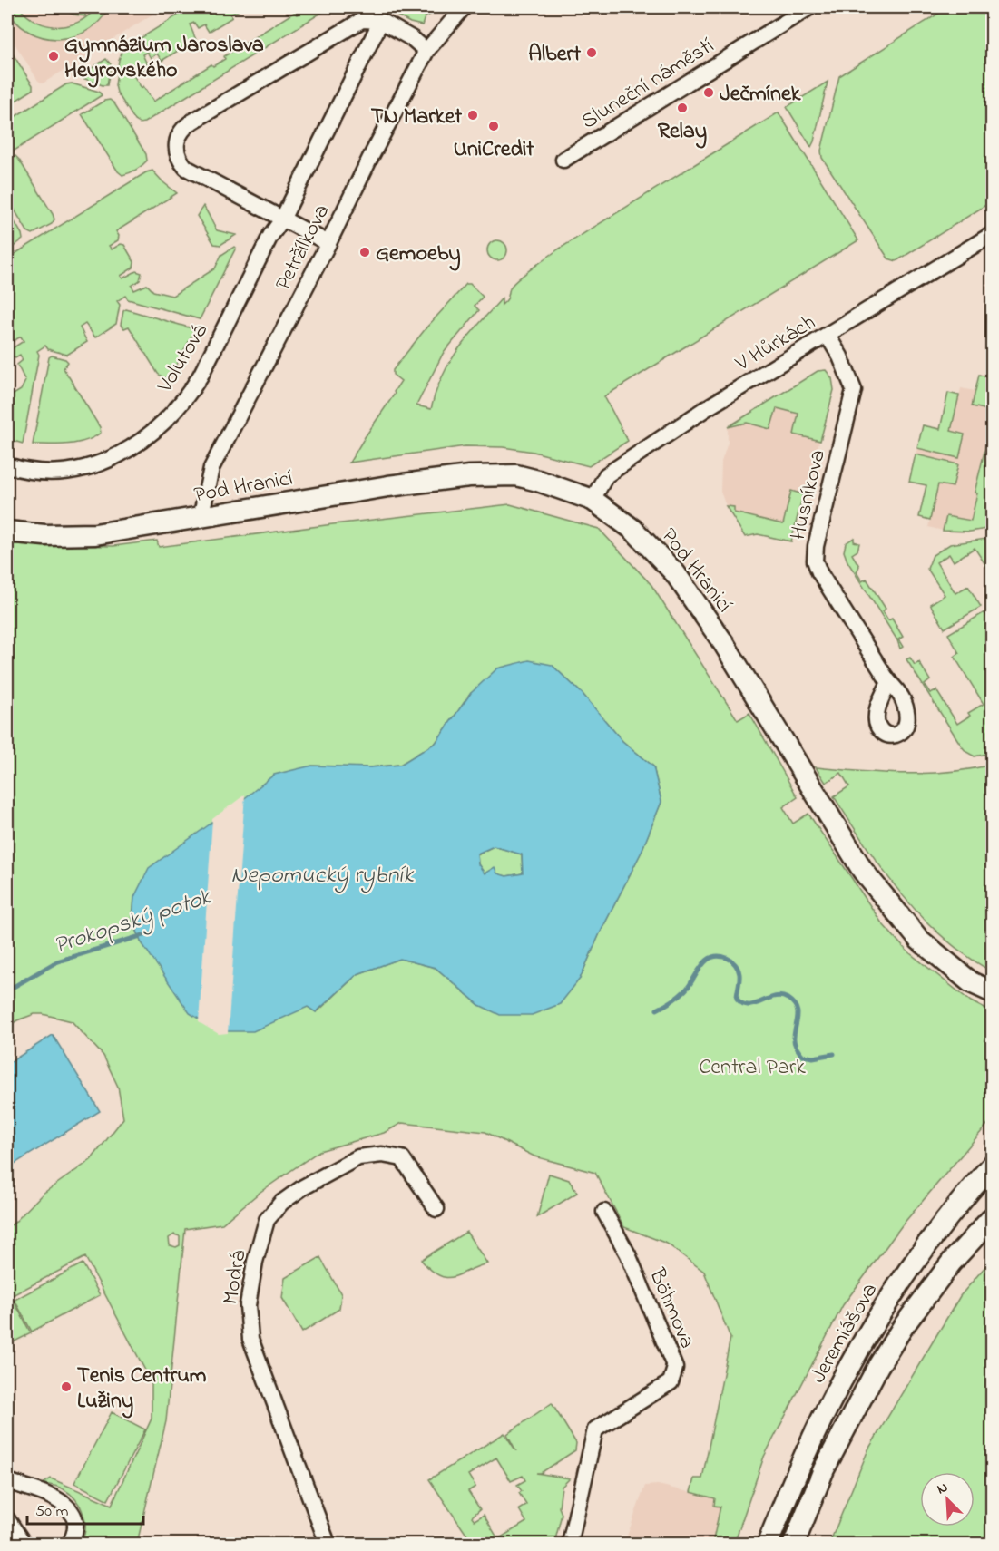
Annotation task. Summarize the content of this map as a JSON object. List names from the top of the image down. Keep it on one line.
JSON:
{"streets":{"street":["Sluneční náměstí","Petržílkova","V Hůrkách","Volutová","Pod Hranicí","Husníkova","Modrá","Böhmova","Jeremiášova"]},"crossings":[["Petržílkova","Pod Hranicí"],["V Hůrkách","Pod Hranicí"],["V Hůrkách","Husníkova"]],"water":["Nepomucký rybník","Prokopský potok"],"parks":["Central Park"],"places":["Albert","Gymnázium Jaroslava Heyrovského","Ječmínek","Relay","TN Market","UniCredit","Gemoeby","Tenis Centrum Lužiny"],"scale_bar":"50 m","north":"top left"}
